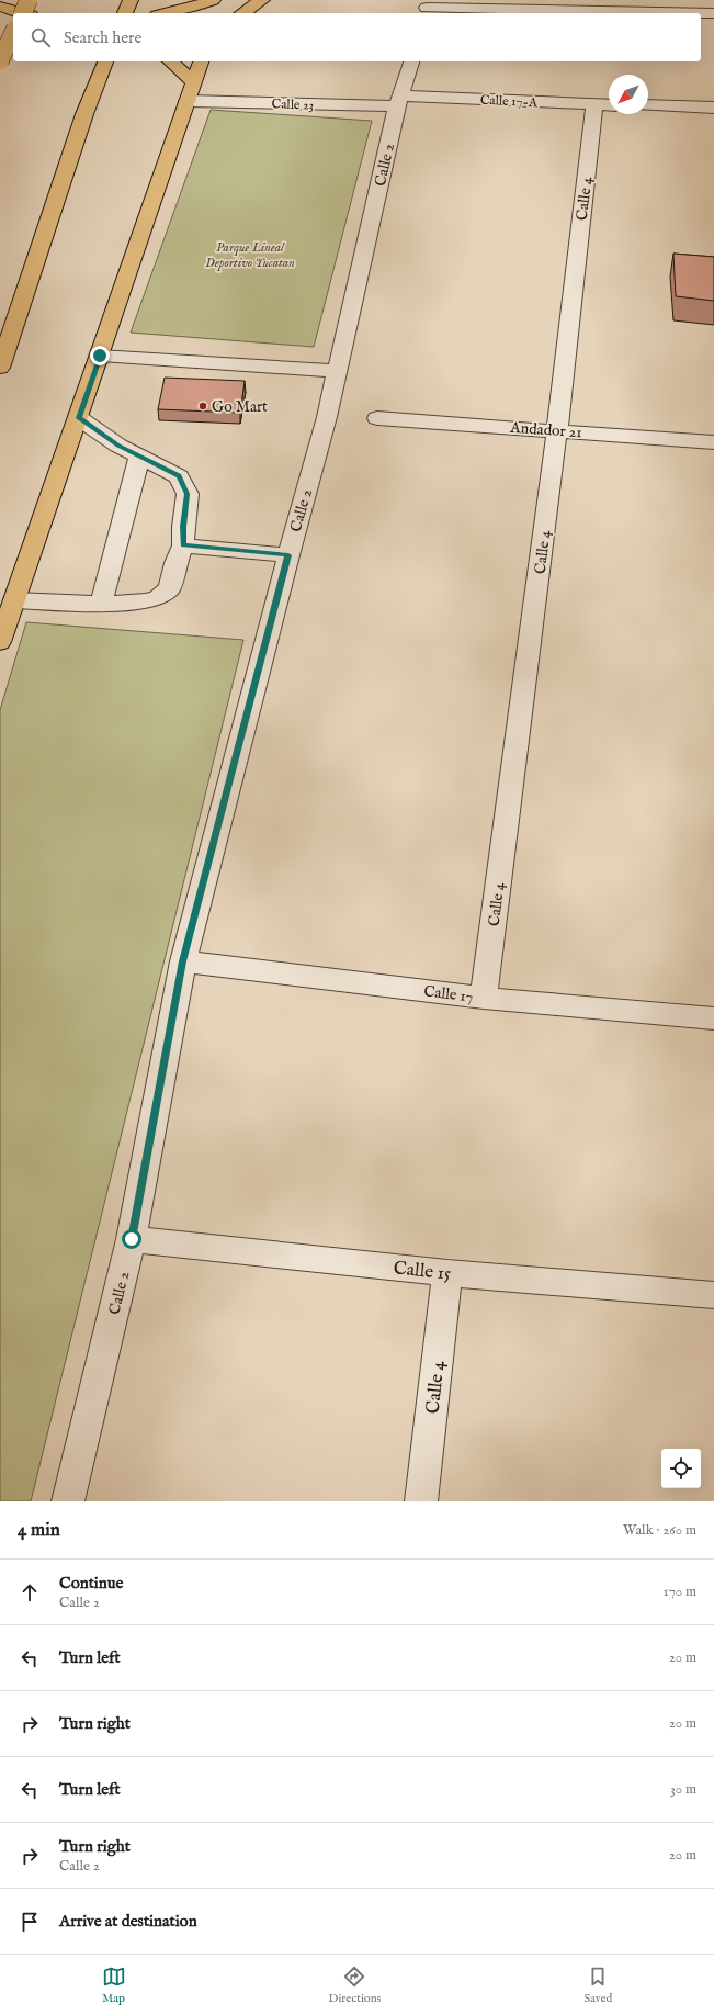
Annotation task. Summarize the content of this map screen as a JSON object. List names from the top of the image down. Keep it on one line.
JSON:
{"streets":{"street":["Calle 17-A","Calle 23","Calle 2","Calle 4","Andador 21","Calle 17","Calle 15"]},"crossings":[["Calle 17-A","Calle 23"],["Calle 17-A","Calle 2"],["Calle 17-A","Calle 4"],["Calle 23","Calle 2"],["Calle 2","Calle 17"],["Calle 2","Calle 15"],["Calle 4","Andador 21"],["Calle 4","Calle 17"],["Calle 4","Calle 15"]],"parks":["Parque Lineal Deportivo Yucatan"],"places":["Go Mart"],"north":"bottom left","page":{"search":"Search here","heading":["4 min","Walk · 260 m"],"list":[["Continue","Calle 2","170 m"],["Turn left","20 m"],["Turn right","20 m"],["Turn left","30 m"],["Turn right","Calle 2","20 m"],"Arrive at destination"],"nav":["Map","Directions","Saved"]}}
